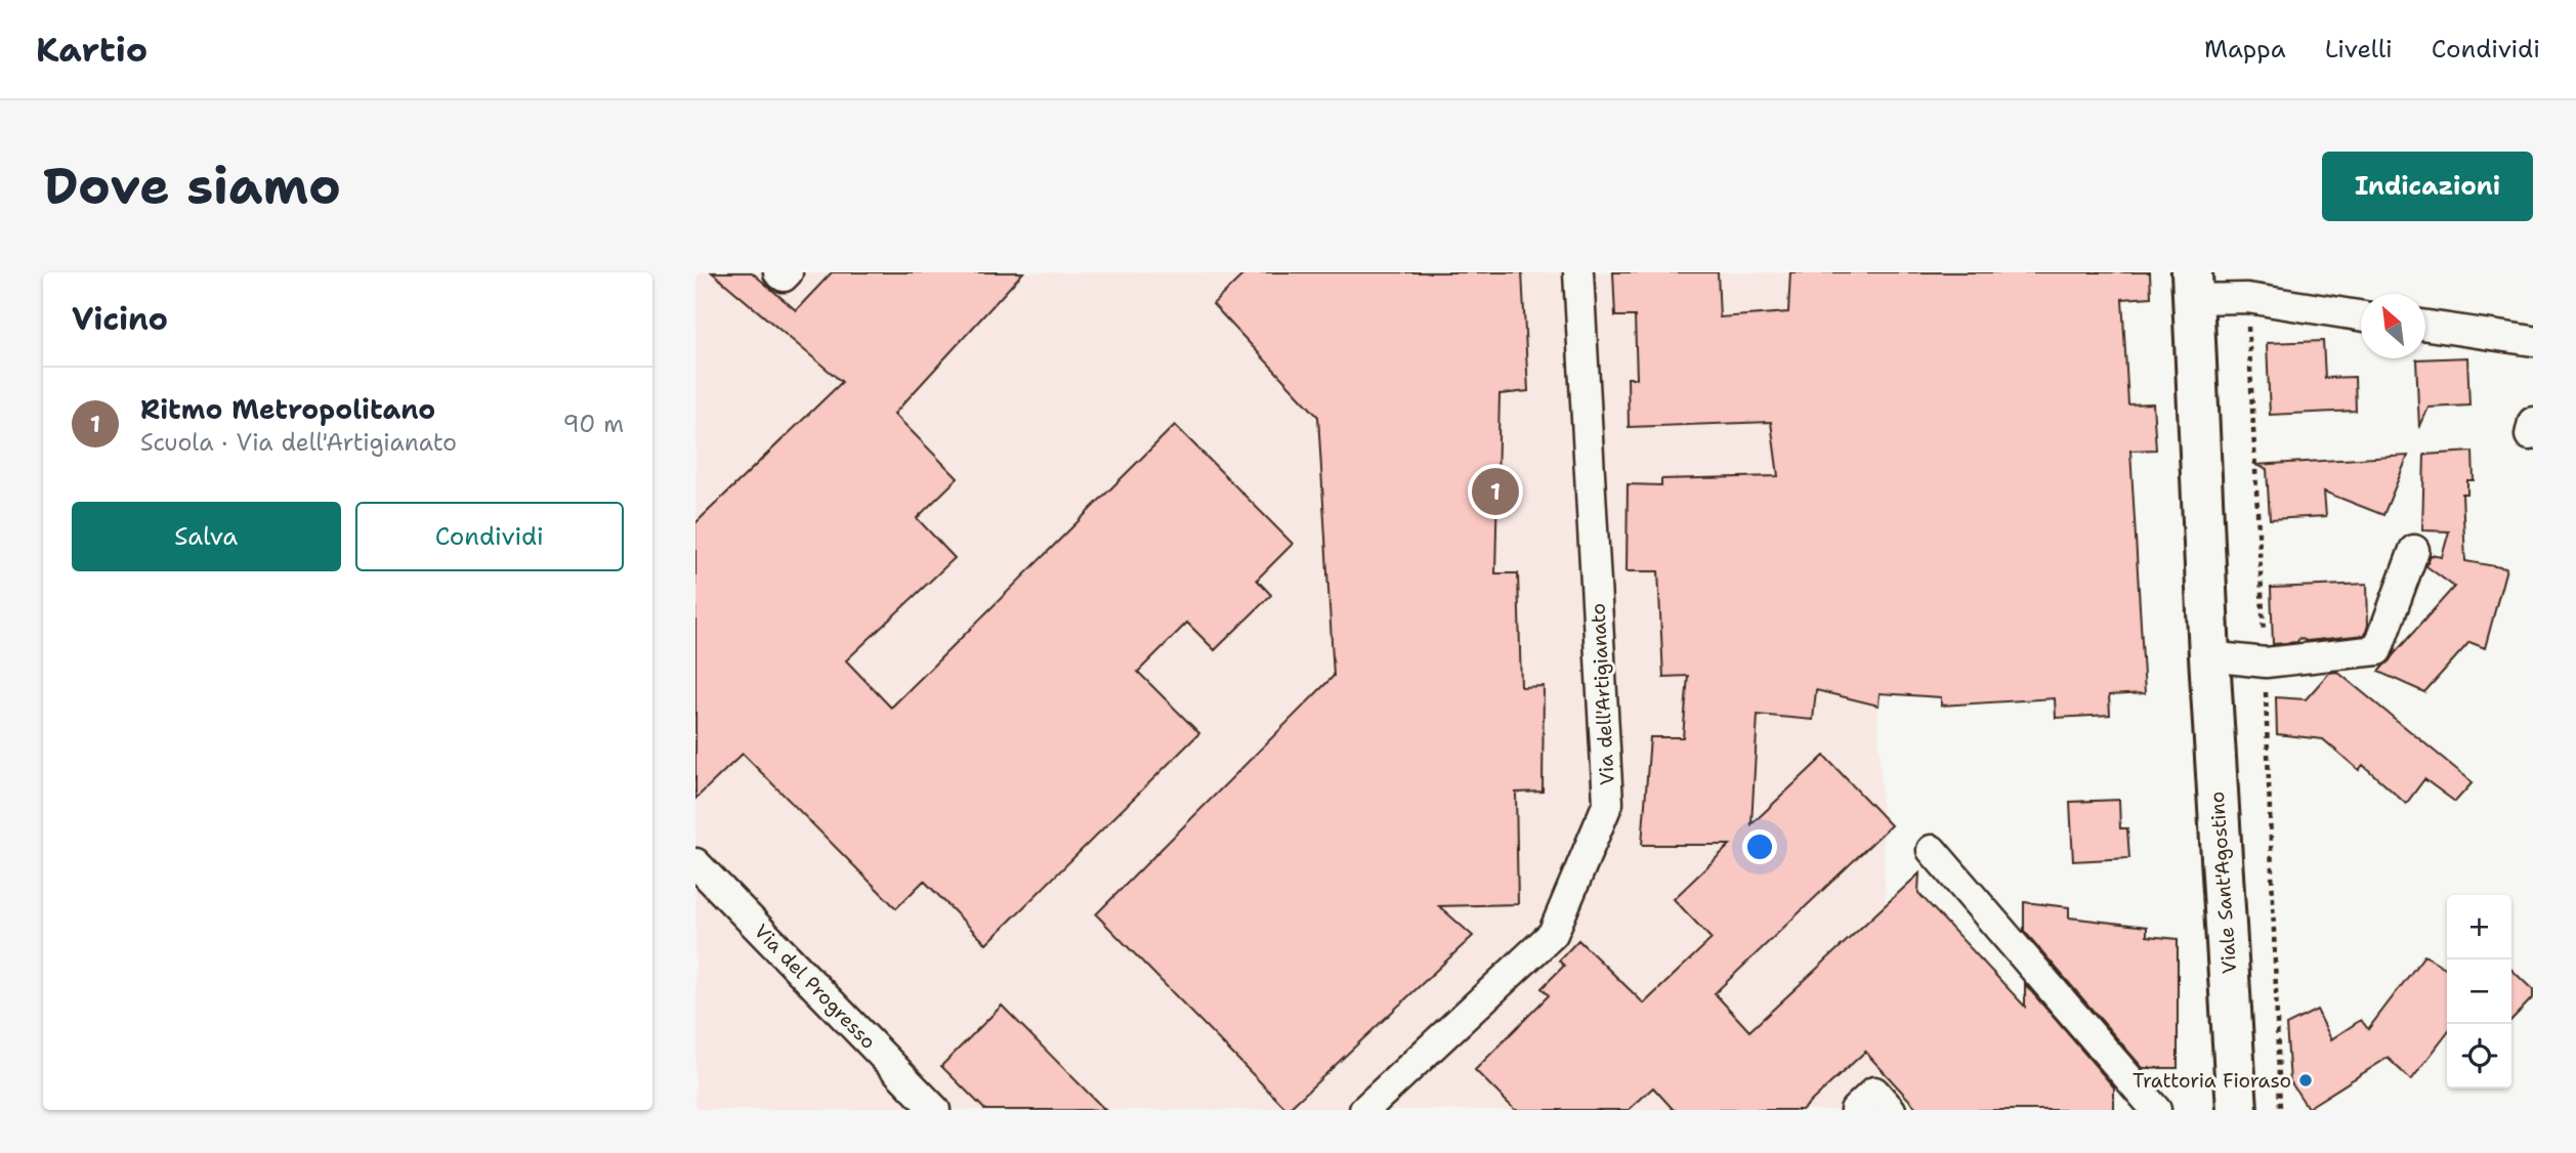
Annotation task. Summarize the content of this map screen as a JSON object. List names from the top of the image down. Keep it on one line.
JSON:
{"streets":{"main road":["Viale Sant'Agostino"],"street":["Via dell'Artigianato","Via del Progresso"]},"places":["Trattoria Fioraso"],"north":"top left","page":{"header":"Kartio","nav":["Mappa","Livelli","Condividi"],"buttons":["Indicazioni",["Salva","Condividi"]],"title":"Dove siamo","heading":"Vicino","list":[{"mark":"1","name":"Ritmo Metropolitano","note":"Scuola · Via dell'Artigianato","value":"90 m"}],"pins":"1","map_buttons":["+","−"]}}
